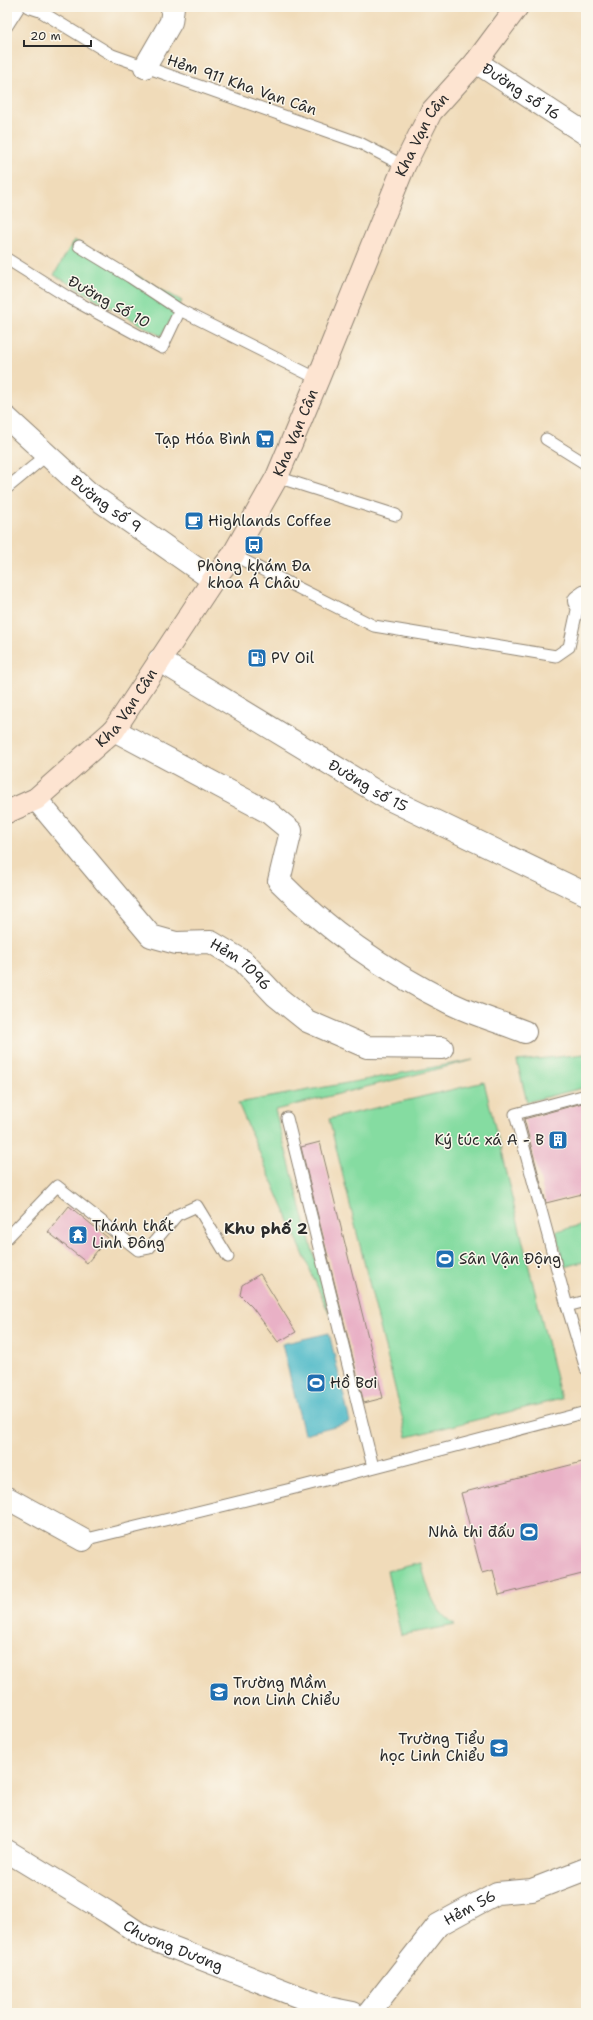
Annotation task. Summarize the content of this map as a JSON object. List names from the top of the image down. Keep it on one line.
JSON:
{"streets":{"main road":["Kha Vạn Cân"],"street":["Đường số 16","Đường số 9","Đường số 15","Hẻm 1096","Hẻm 56","Chương Dương"],"lane":["Hẻm 911 Kha Vạn Cân","Đường Số 10"]},"crossings":[["Hẻm 911 Kha Vạn Cân","Kha Vạn Cân"],["Đường số 16","Kha Vạn Cân"],["Kha Vạn Cân","Đường Số 10"],["Kha Vạn Cân","Đường số 9"],["Kha Vạn Cân","Đường số 15"],["Kha Vạn Cân","Hẻm 1096"]],"districts":["Khu phố 2"],"places":{"supermarket":["Tạp Hóa Bình"],"cafe":["Highlands Coffee"],"bus stop":["Phòng khám Đa khoa Á Châu"],"fuel station":["PV Oil"],"building":["Ký túc xá A - B"],"temple":["Thánh thất Linh Đông"],"sports":["Sân Vận Động","Hồ Bơi","Nhà thi đấu"],"school or university":["Trường Mầm non Linh Chiểu","Trường Tiểu học Linh Chiểu"]},"scale_bar":"20 m"}
